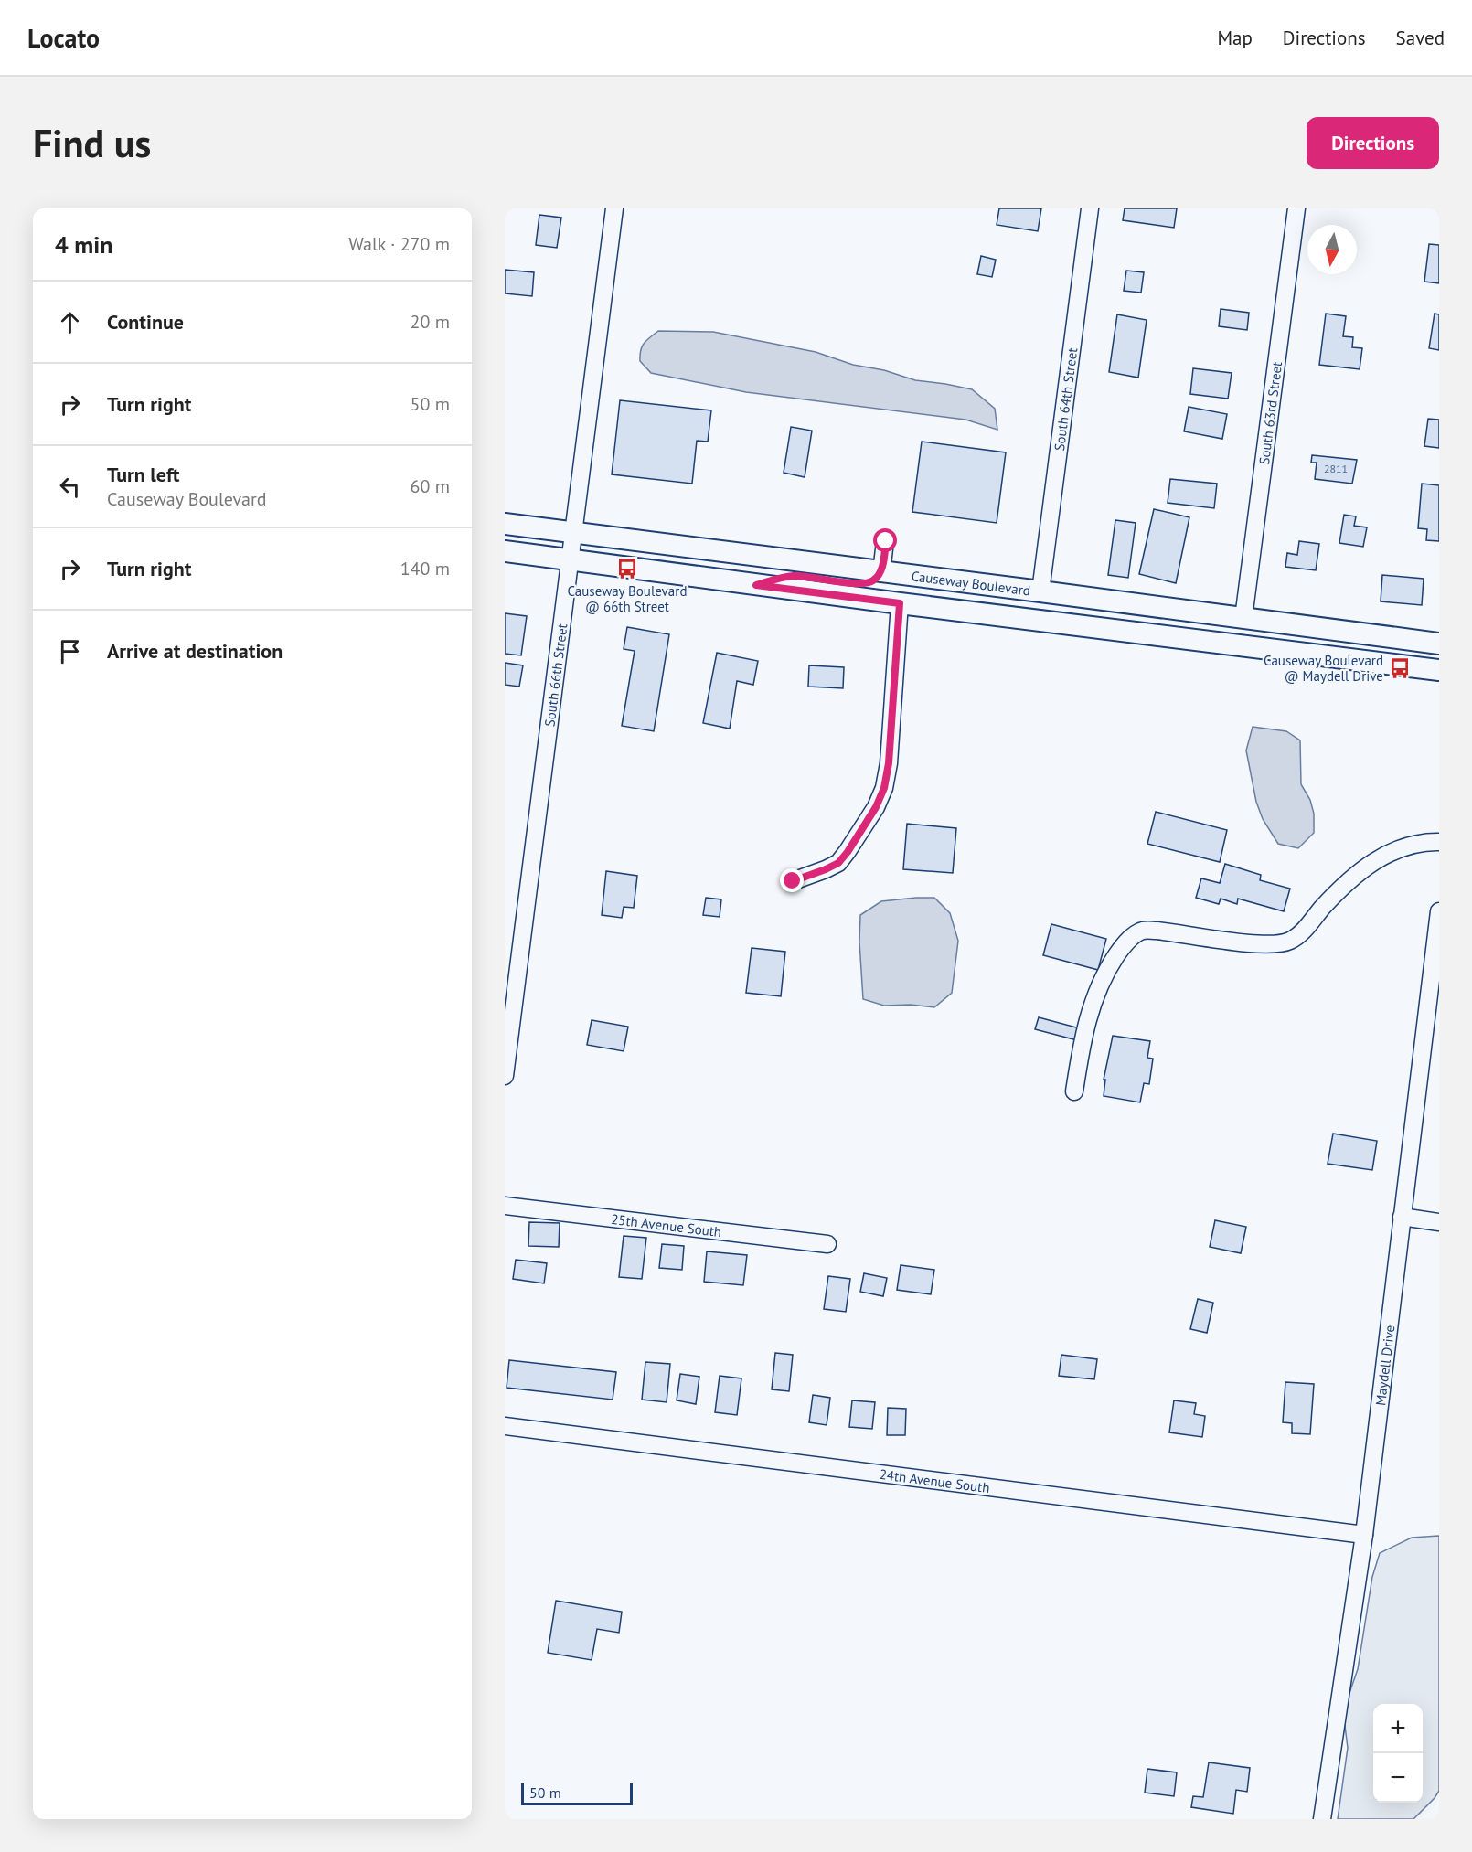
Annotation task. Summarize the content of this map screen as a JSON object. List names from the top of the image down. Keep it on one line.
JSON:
{"streets":{"main road":["Causeway Boulevard"],"street":["South 64th Street","South 63rd Street","South 66th Street","25th Avenue South","Maydell Drive","24th Avenue South"]},"crossings":[["South 64th Street","Causeway Boulevard"],["South 63rd Street","Causeway Boulevard"],["Causeway Boulevard","South 66th Street"],["Maydell Drive","24th Avenue South"]],"places":{"bus stop":["Causeway Boulevard @ 66th Street","Causeway Boulevard @ Maydell Drive"]},"house_numbers":["2811"],"scale_bar":"50 m","north":"bottom","page":{"header":"Locato","nav":["Map","Directions","Saved"],"buttons":"Directions","title":"Find us","heading":["4 min","Walk · 270 m"],"list":[["Continue","20 m"],["Turn right","50 m"],["Turn left","Causeway Boulevard","60 m"],["Turn right","140 m"],"Arrive at destination"],"map_buttons":["+","−"],"scale":"50 m"}}
